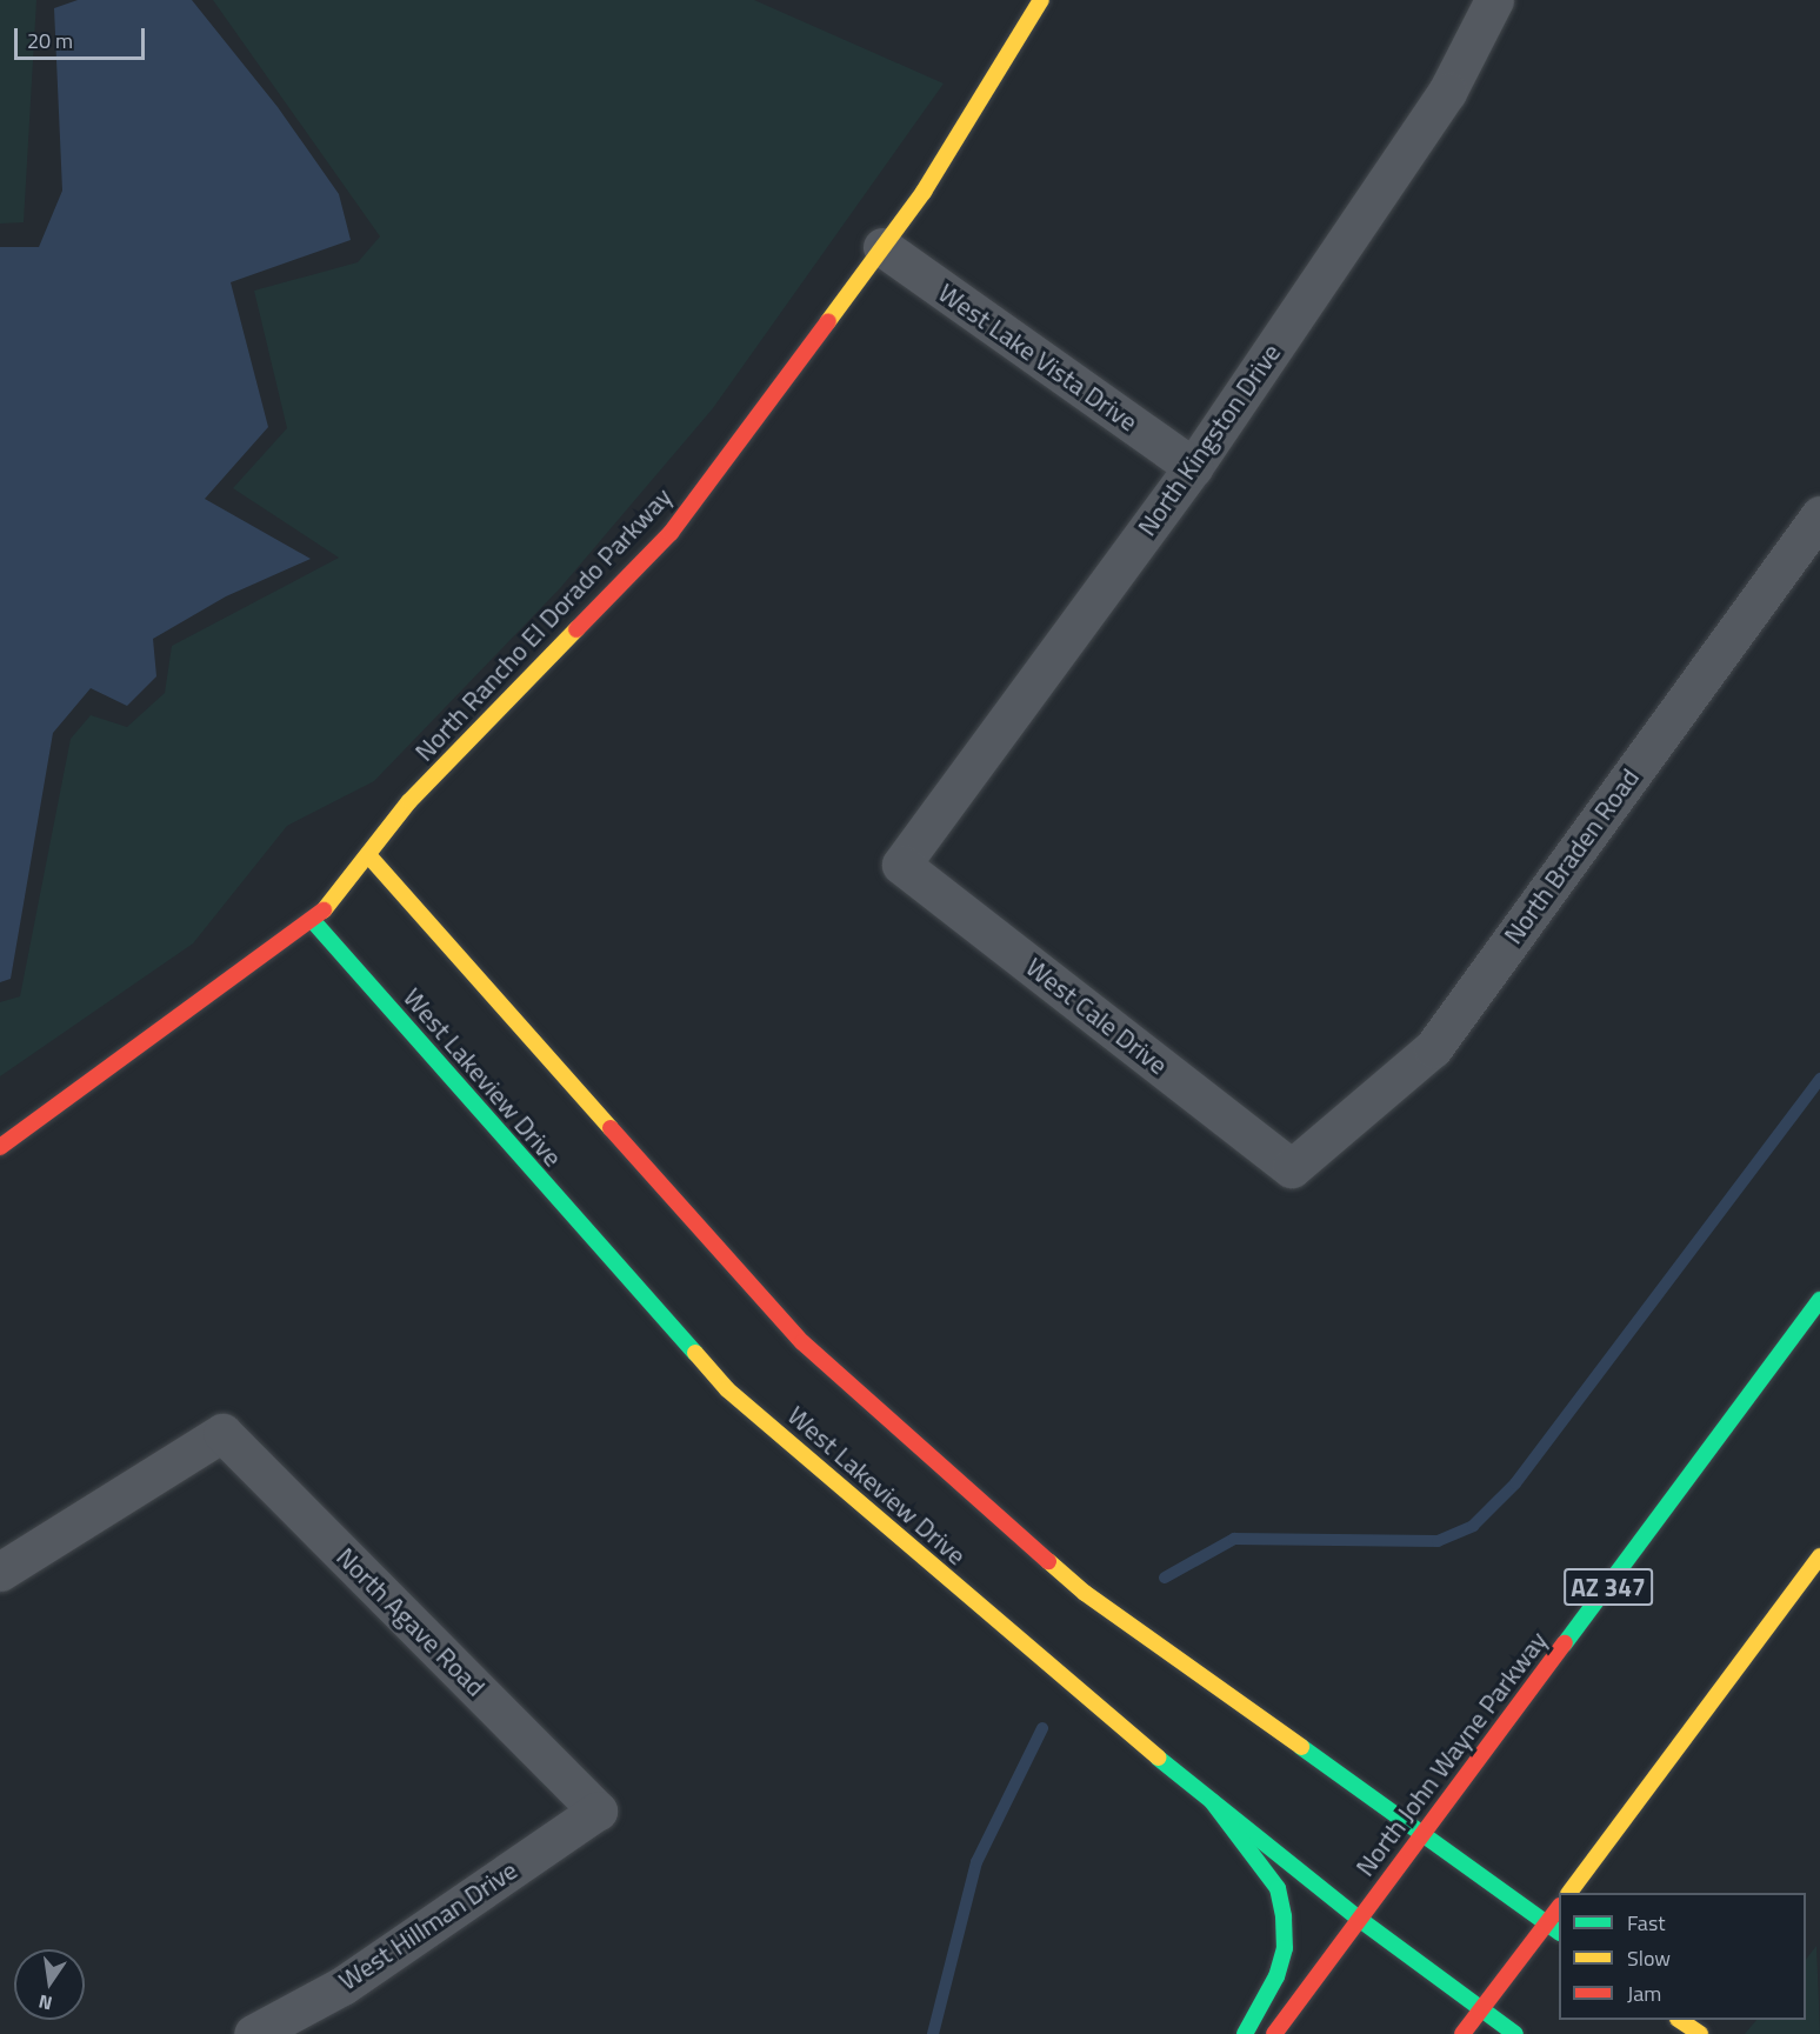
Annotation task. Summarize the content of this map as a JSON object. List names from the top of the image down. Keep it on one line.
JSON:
{"streets":{"main road":["North Rancho El Dorado Parkway","West Lakeview Drive","AZ 347","North John Wayne Parkway"],"street":["West Lake Vista Drive","North Kingston Drive","North Braden Road","West Cale Drive","North Agave Road","West Hillman Drive"]},"crossings":[["West Lake Vista Drive","North Kingston Drive"],["West Lake Vista Drive","North Rancho El Dorado Parkway"],["North Kingston Drive","West Cale Drive"],["North Rancho El Dorado Parkway","West Lakeview Drive"],["North Braden Road","West Cale Drive"],["West Lakeview Drive","North John Wayne Parkway"],["North Agave Road","West Hillman Drive"]],"legend":["Fast","Slow","Jam"],"scale_bar":"20 m","north":"bottom"}
